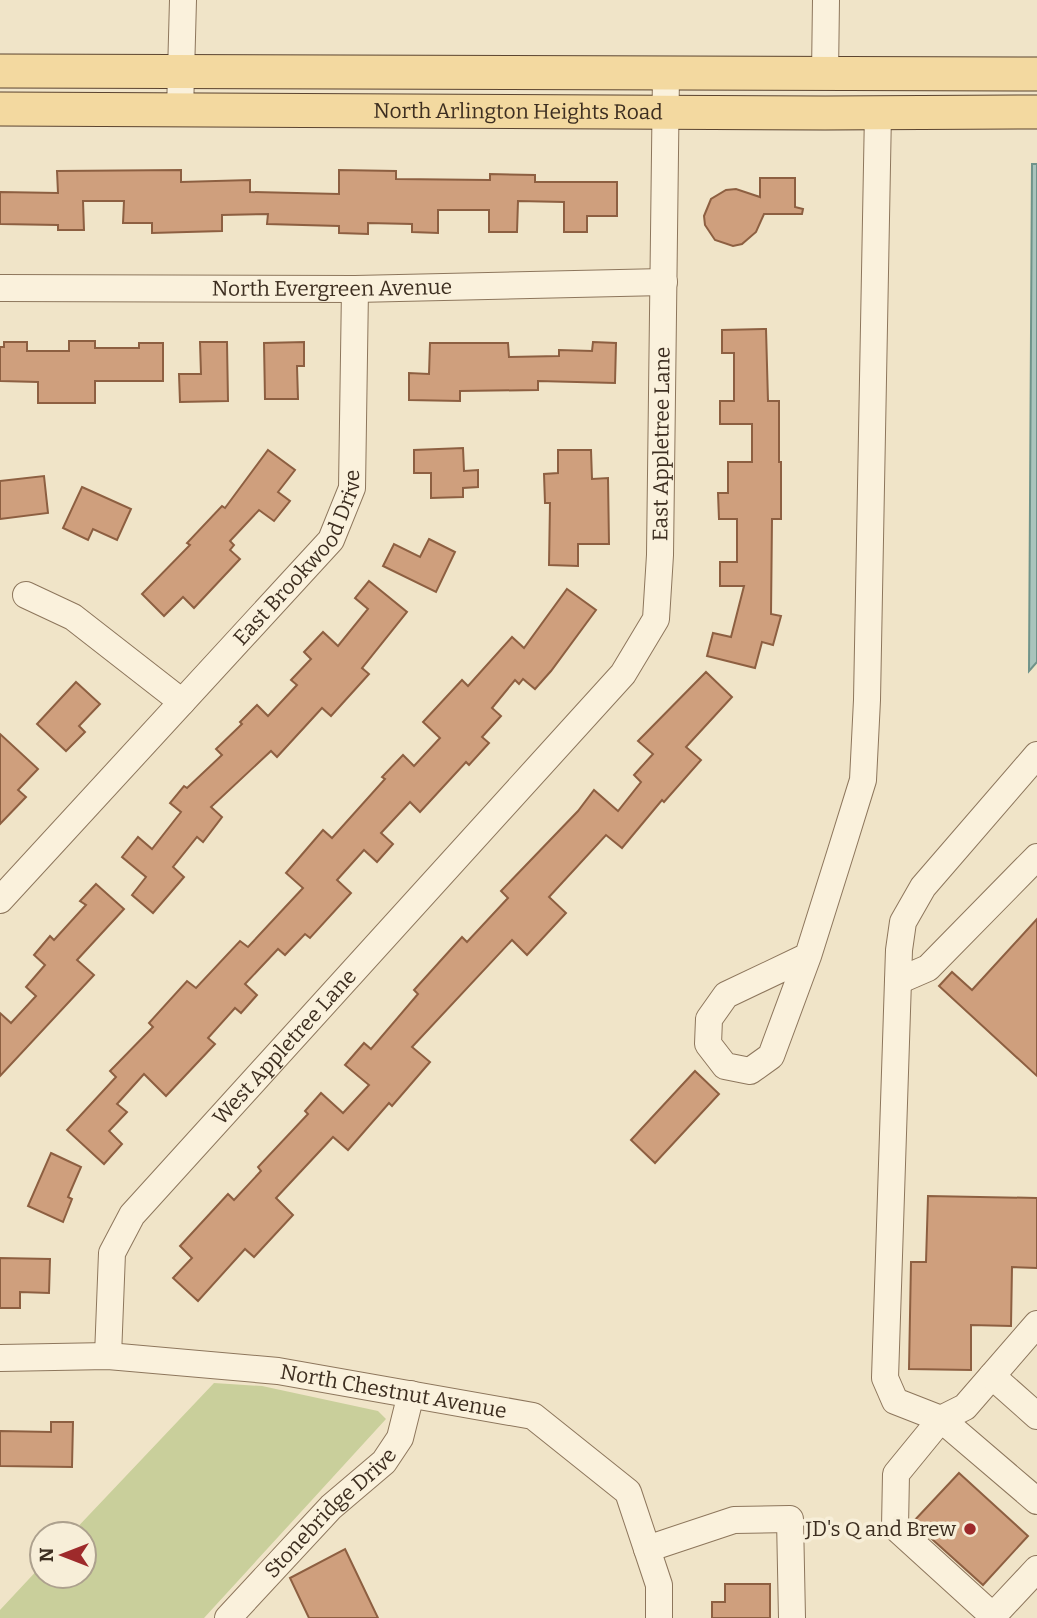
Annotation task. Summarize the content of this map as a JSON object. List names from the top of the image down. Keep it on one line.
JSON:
{"streets":{"main road":["North Arlington Heights Road"],"street":["North Evergreen Avenue","East Appletree Lane","East Brookwood Drive","West Appletree Lane","North Chestnut Avenue","Stonebridge Drive"]},"crossings":[["North Arlington Heights Road","East Appletree Lane"],["North Evergreen Avenue","East Appletree Lane"],["North Evergreen Avenue","East Brookwood Drive"],["East Appletree Lane","West Appletree Lane"],["West Appletree Lane","North Chestnut Avenue"],["North Chestnut Avenue","Stonebridge Drive"]],"places":["JD's Q and Brew"],"north":"left"}
